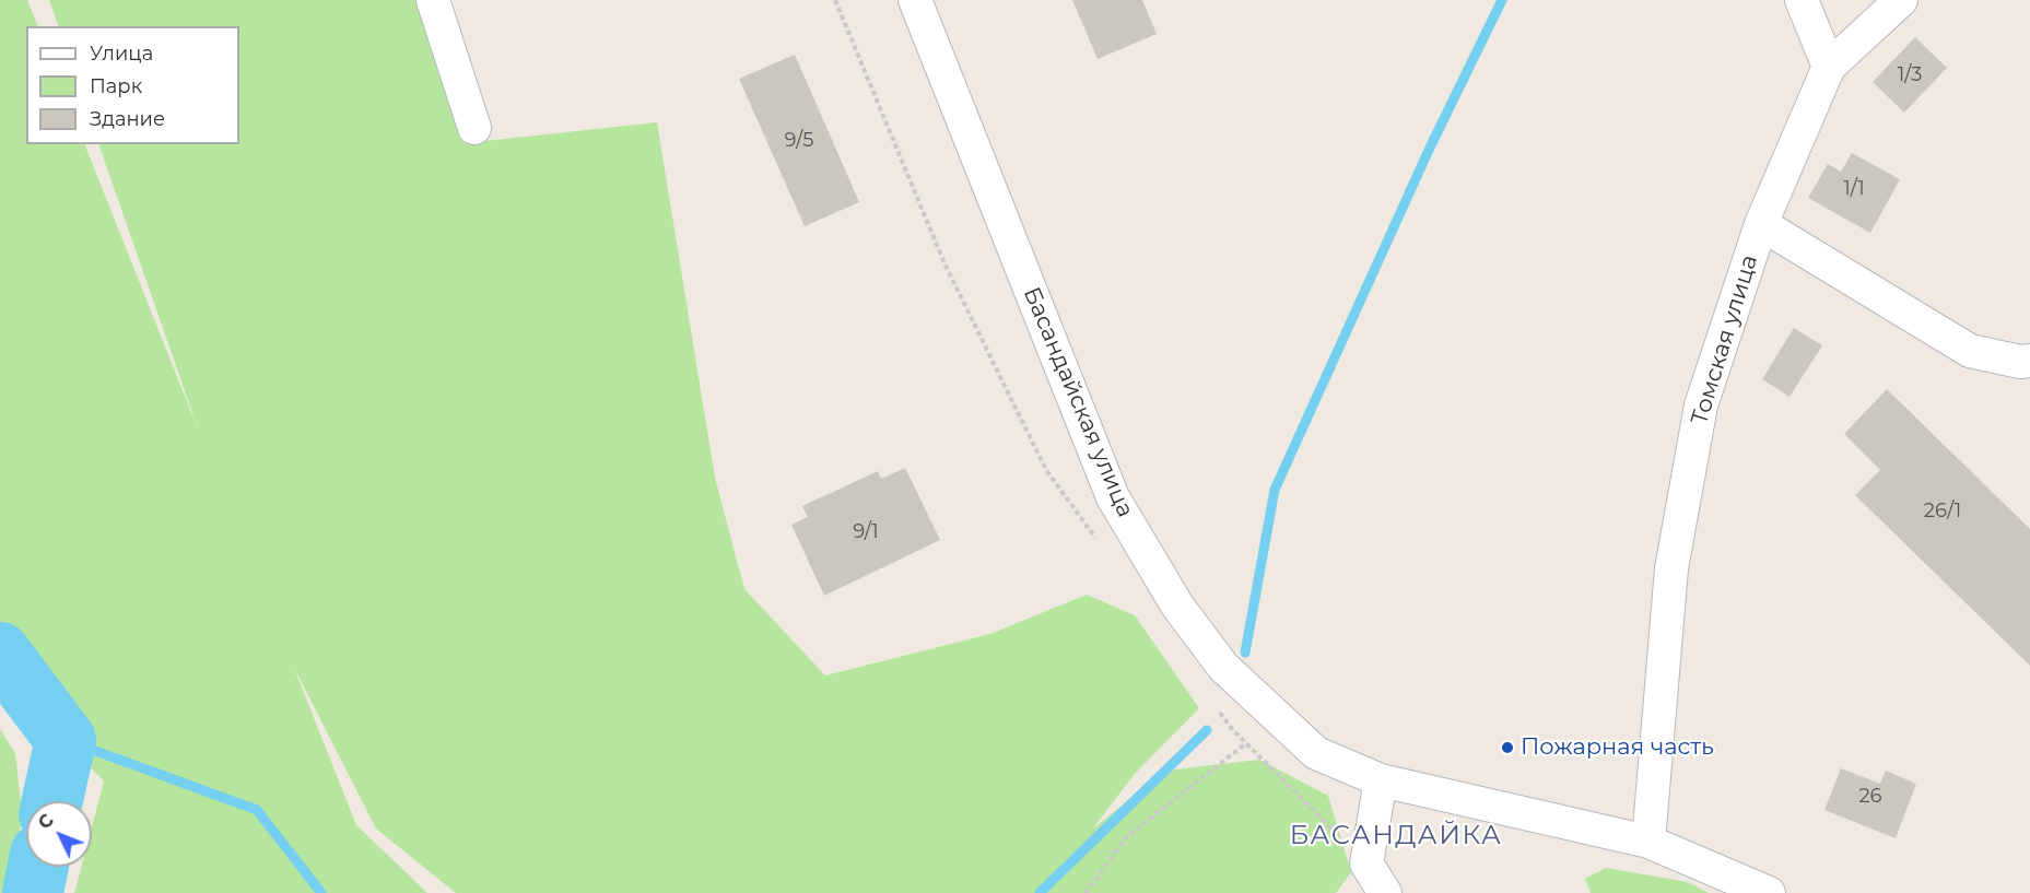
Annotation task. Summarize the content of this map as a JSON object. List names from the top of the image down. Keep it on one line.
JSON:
{"streets":{"street":["Томская улица","Басандайская улица"]},"crossings":[["Томская улица","Басандайская улица"]],"districts":["БАСАНДАЙКА"],"places":["Пожарная часть"],"house_numbers":["1/3","9/5","1/1","26/1","9/1","26"],"legend":["Улица","Парк","Здание"],"north":"top left"}
